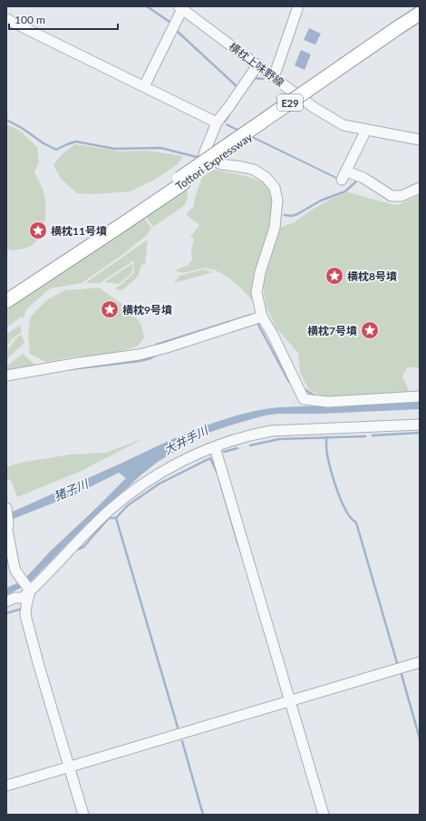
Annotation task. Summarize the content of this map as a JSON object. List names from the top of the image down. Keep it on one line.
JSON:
{"streets":{"highway":["E29","Tottori Expressway"],"street":["横枕上味野線"]},"water":["大井手川","猪子川"],"places":{"place":["横枕11号墳","横枕8号墳","横枕9号墳","横枕7号墳"]},"scale_bar":"100 m"}
